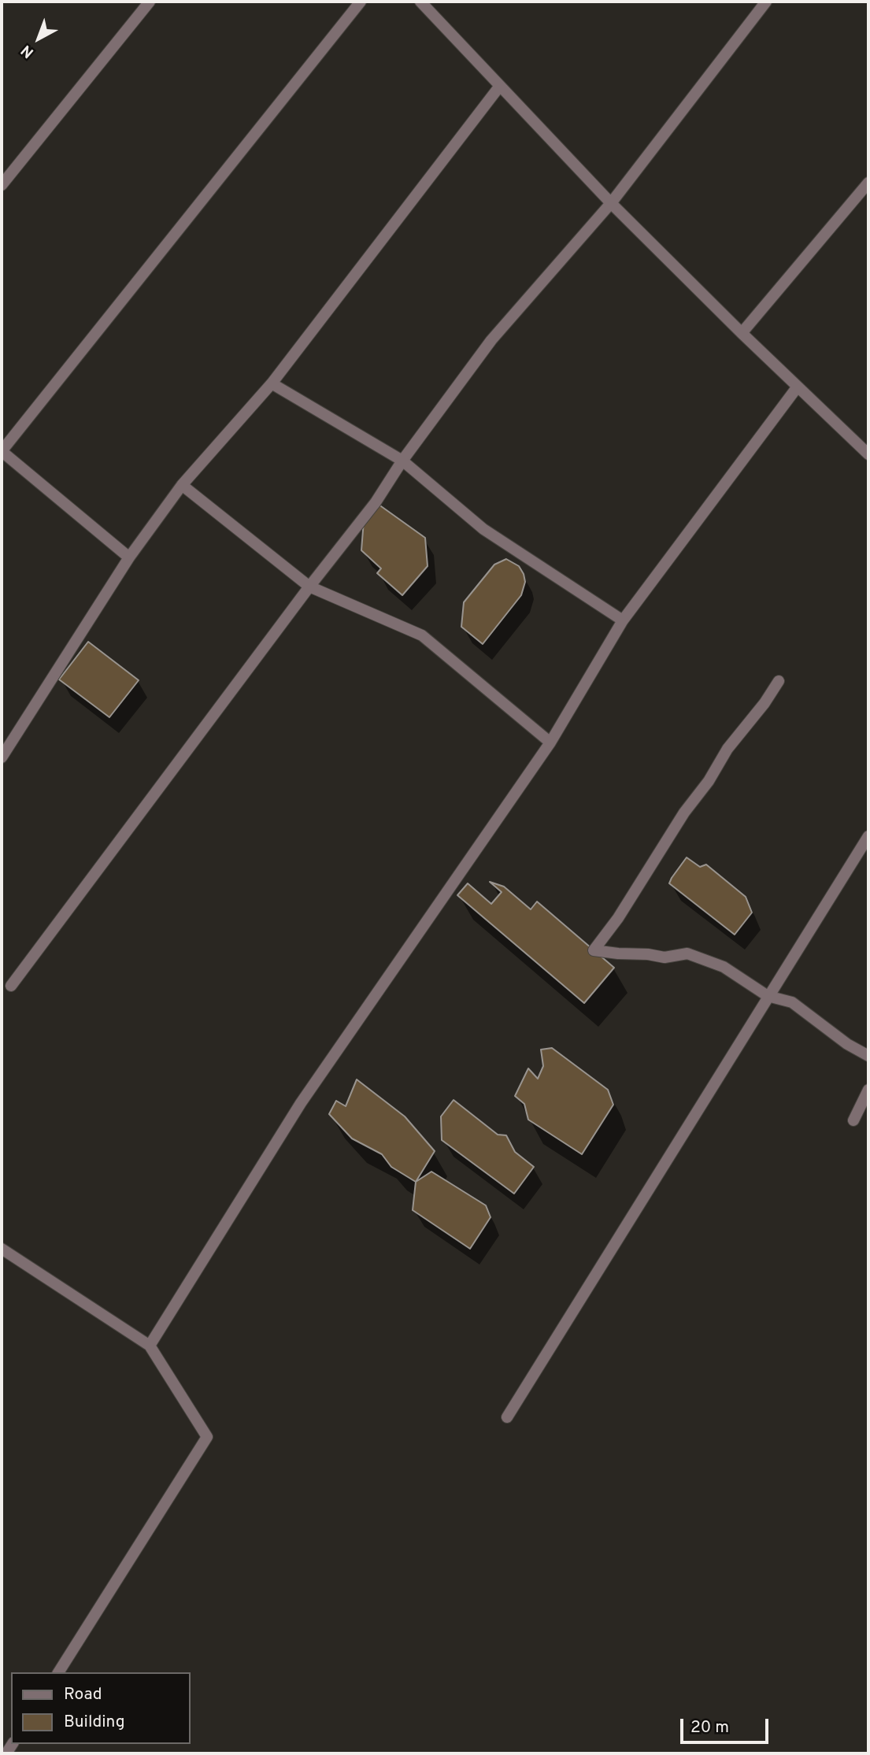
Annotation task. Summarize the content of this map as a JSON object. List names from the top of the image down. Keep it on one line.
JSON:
{"legend":["Road","Building"],"scale_bar":"20 m","north":"bottom left"}
